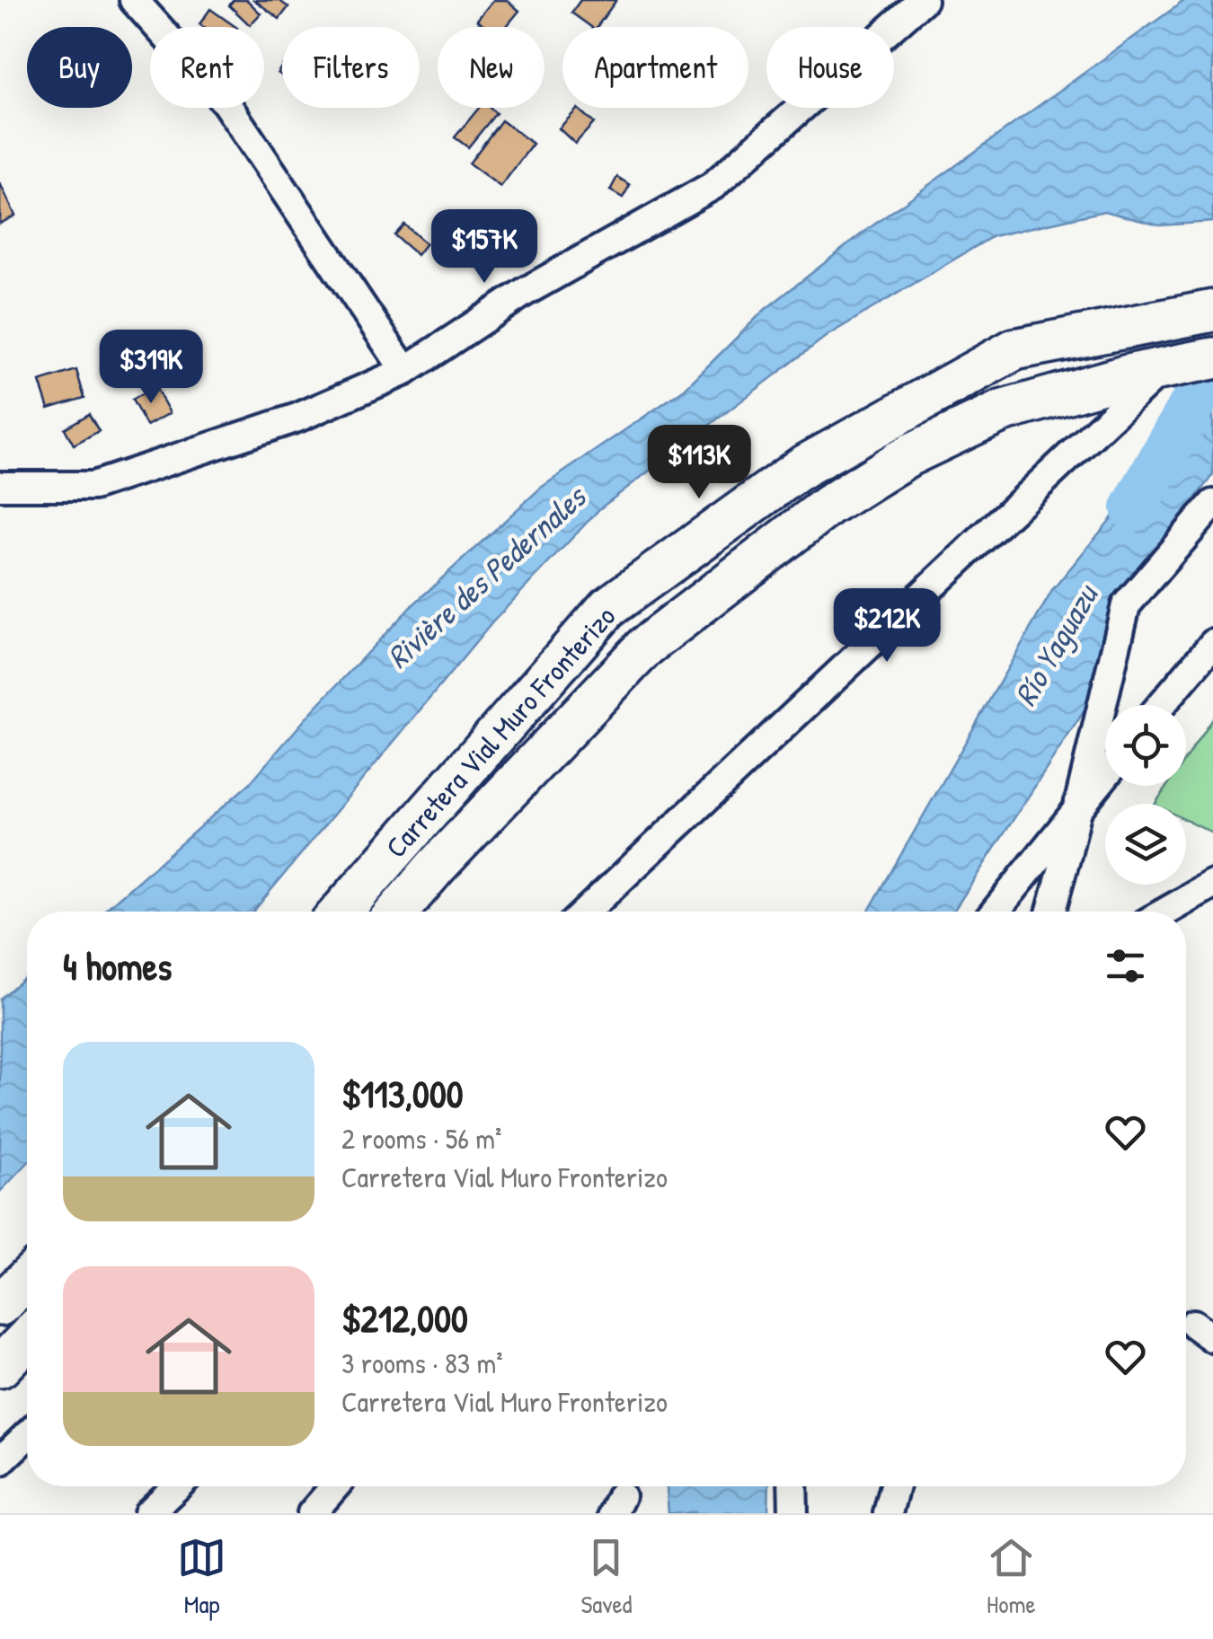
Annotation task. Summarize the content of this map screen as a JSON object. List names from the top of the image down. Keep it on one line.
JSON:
{"streets":{"street":["Carretera Vial Muro Fronterizo"]},"water":["Rivière des Pedernales","Río Yaguazu"],"page":{"chip":["Buy","Rent","Filters","New","Apartment","House"],"price":["$157K","$319K","$113K","$212K"],"heading":"4 homes","list":[{"name":"$113,000","note":"2 rooms · 56 m² · Carretera Vial Muro Fronterizo"},{"name":"$212,000","note":"3 rooms · 83 m² · Carretera Vial Muro Fronterizo"}],"tabs":["Map","Saved","Home"]}}
